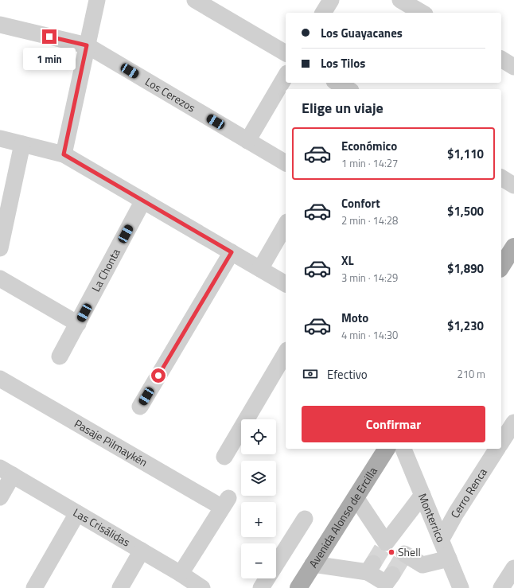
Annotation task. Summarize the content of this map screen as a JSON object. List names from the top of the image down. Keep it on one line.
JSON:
{"streets":{"main road":["Avenida Alonso de Ercilla"],"street":["Los Cerezos","La Chonta","Pasaje Pilmaykén","Cerro Renca","Monterrico","Las Crisálidas"]},"crossings":[["Pasaje Pilmaykén","Las Crisálidas"],["Cerro Renca","Monterrico"]],"places":["Shell"],"page":{"banner":["Los Guayacanes","Los Tilos"],"bubble":"1 min","heading":"Elige un viaje","list":[{"name":"Económico","note":"1 min · 14:27","value":"$1,110"},{"name":"Confort","note":"2 min · 14:28","value":"$1,500"},{"name":"XL","note":"3 min · 14:29","value":"$1,890"},{"name":"Moto","note":"4 min · 14:30","value":"$1,230"}],"pay":["Efectivo","210 m"],"buttons":"Confirmar","map_buttons":["+","−"]}}
